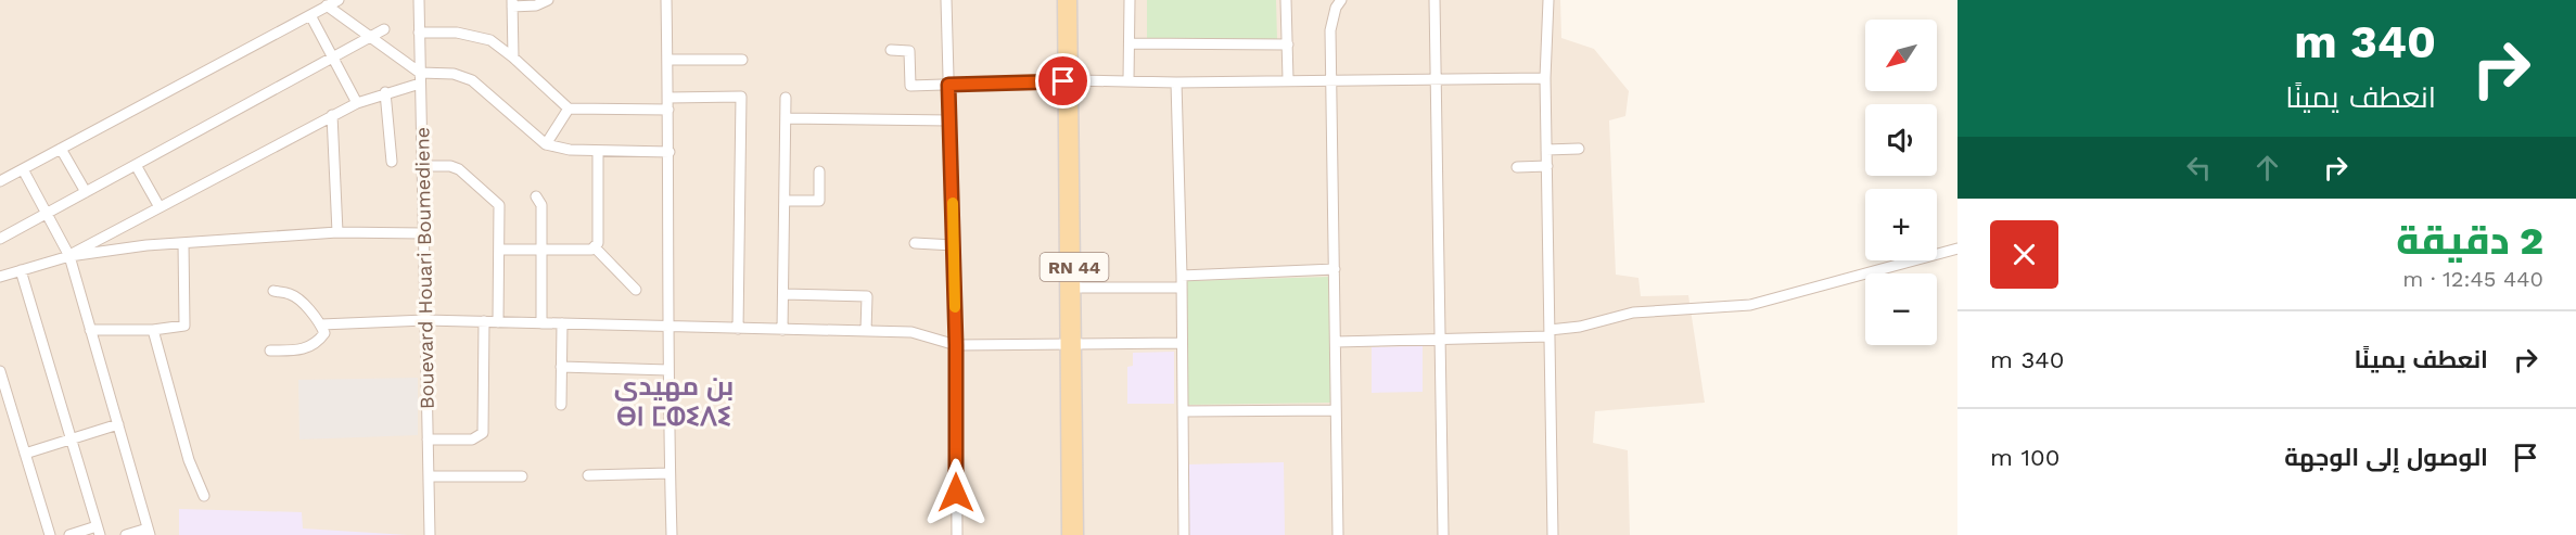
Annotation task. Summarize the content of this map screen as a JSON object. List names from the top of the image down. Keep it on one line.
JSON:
{"streets":{"main road":["RN 44"],"street":["Bouevard Houari Boumediene"]},"districts":["بن مهيدي ⴱⵏ ⵎⵀⵉⴷⵉ"],"north":"bottom left","page":{"turn":["340 m","انعطف يمينًا"],"map_buttons":["+","−"],"heading":["2 دقيقة","440 m · 12:45"],"list":[{"name":"انعطف يمينًا","value":"340 m"},{"name":"الوصول إلى الوجهة","value":"100 m"}]}}
